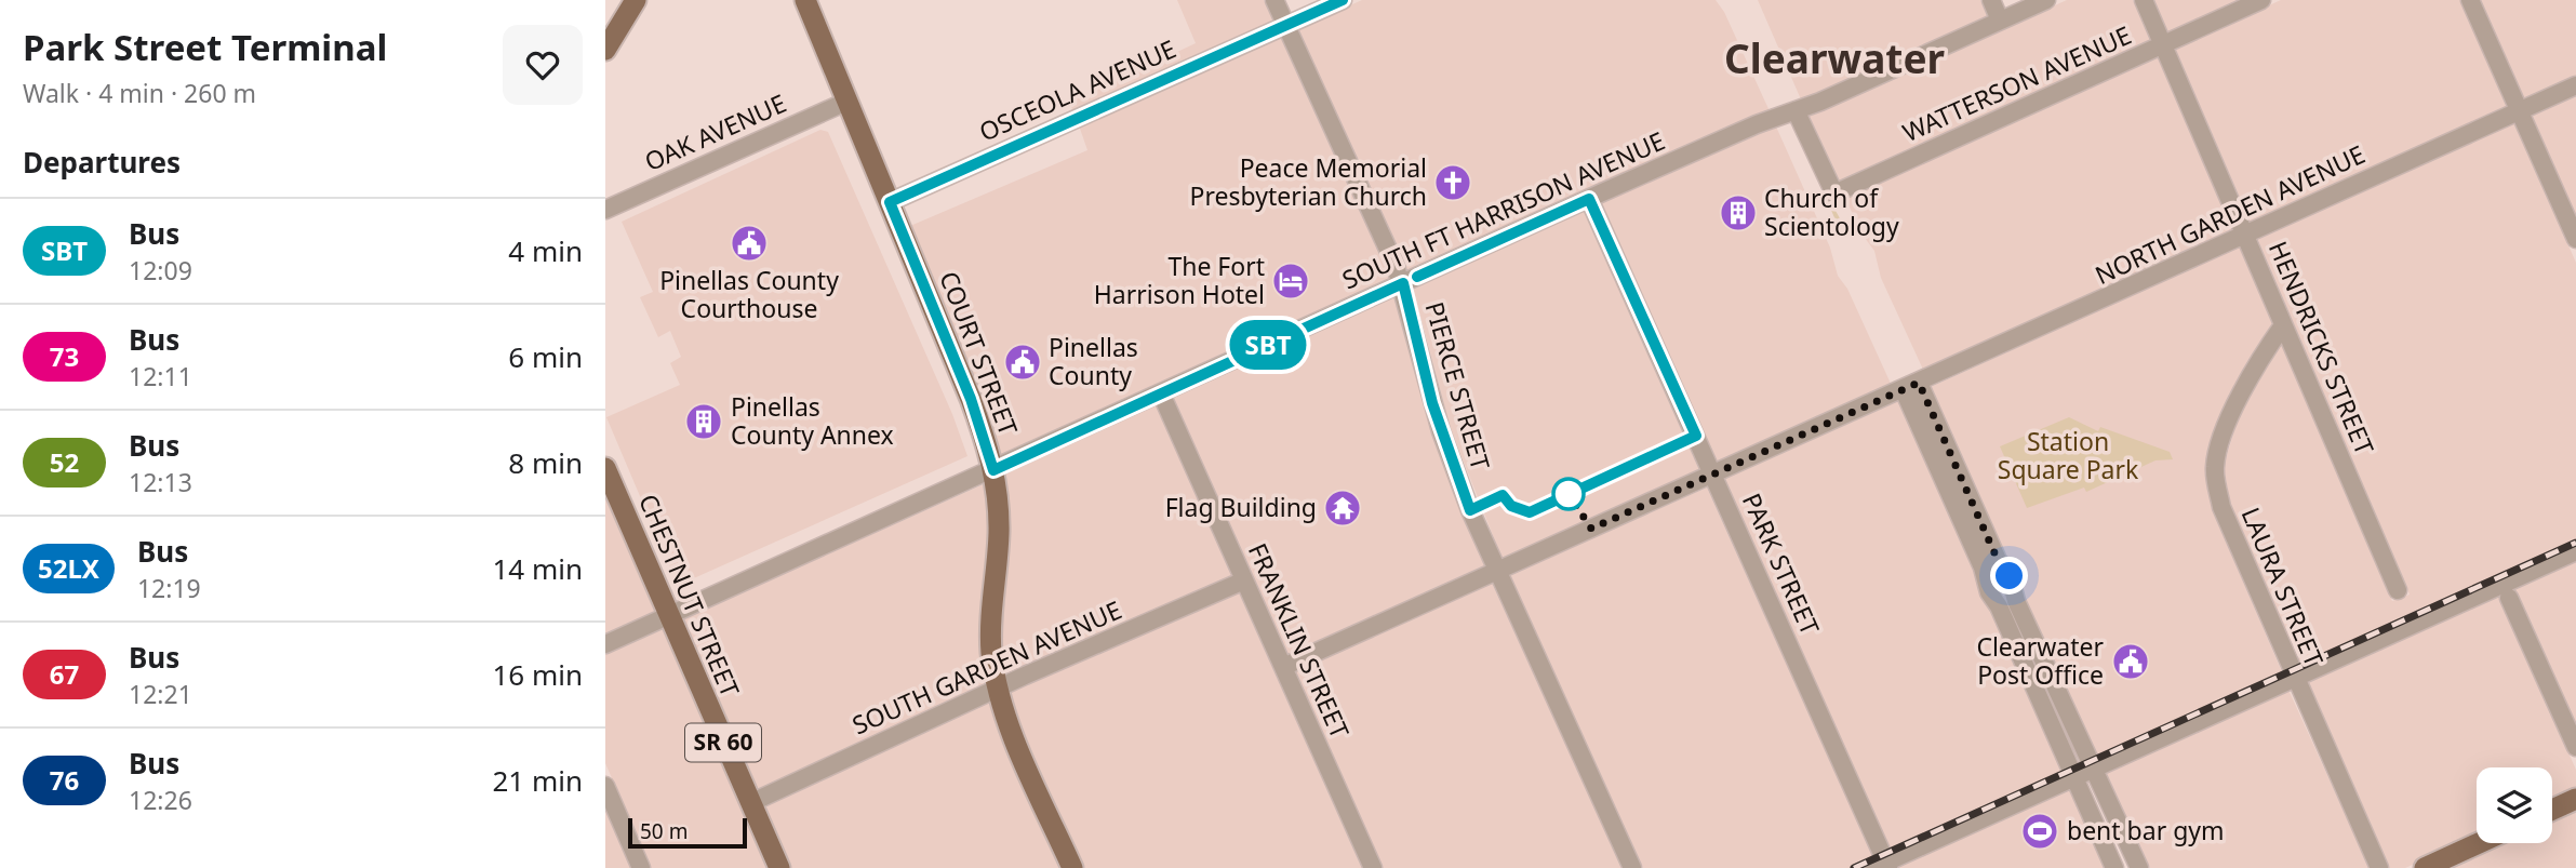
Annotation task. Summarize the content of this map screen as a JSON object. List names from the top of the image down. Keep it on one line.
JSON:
{"streets":{"main road":["COURT STREET","CHESTNUT STREET","SR 60"],"street":["WATTERSON AVENUE","OSCEOLA AVENUE","OAK AVENUE","SOUTH FT HARRISON AVENUE","NORTH GARDEN AVENUE","HENDRICKS STREET","PIERCE STREET","PARK STREET","LAURA STREET","FRANKLIN STREET","SOUTH GARDEN AVENUE"]},"crossings":[["WATTERSON AVENUE","SOUTH FT HARRISON AVENUE"],["WATTERSON AVENUE","HENDRICKS STREET"],["OSCEOLA AVENUE","COURT STREET"],["OSCEOLA AVENUE","PIERCE STREET"],["OAK AVENUE","COURT STREET"],["SOUTH FT HARRISON AVENUE","COURT STREET"],["SOUTH FT HARRISON AVENUE","PIERCE STREET"],["SOUTH FT HARRISON AVENUE","PARK STREET"],["SOUTH FT HARRISON AVENUE","CHESTNUT STREET"],["SOUTH FT HARRISON AVENUE","FRANKLIN STREET"],["NORTH GARDEN AVENUE","HENDRICKS STREET"],["HENDRICKS STREET","LAURA STREET"],["COURT STREET","SOUTH GARDEN AVENUE"],["CHESTNUT STREET","SOUTH GARDEN AVENUE"],["FRANKLIN STREET","SOUTH GARDEN AVENUE"]],"districts":["Clearwater"],"parks":["Station Square Park"],"places":{"church":["Peace Memorial Presbyterian Church"],"building":["Church of Scientology","Pinellas County Annex"],"public building":["Pinellas County Courthouse","Pinellas County","Clearwater Post Office"],"hotel":["The Fort Harrison Hotel"],"temple":["Flag Building"],"sports":["bent bar gym"]},"lines":["bus line SBT"],"scale_bar":"50 m","page":{"heading":[["Park Street Terminal","Walk · 4 min · 260 m"],"Departures"],"on_map":"SBT","list":[{"mark":"SBT","name":"Bus","note":"12:09","value":"4 min"},{"mark":"73","name":"Bus","note":"12:11","value":"6 min"},{"mark":"52","name":"Bus","note":"12:13","value":"8 min"},{"mark":"52LX","name":"Bus","note":"12:19","value":"14 min"},{"mark":"67","name":"Bus","note":"12:21","value":"16 min"},{"mark":"76","name":"Bus","note":"12:26","value":"21 min"}],"scale":"50 m"}}
